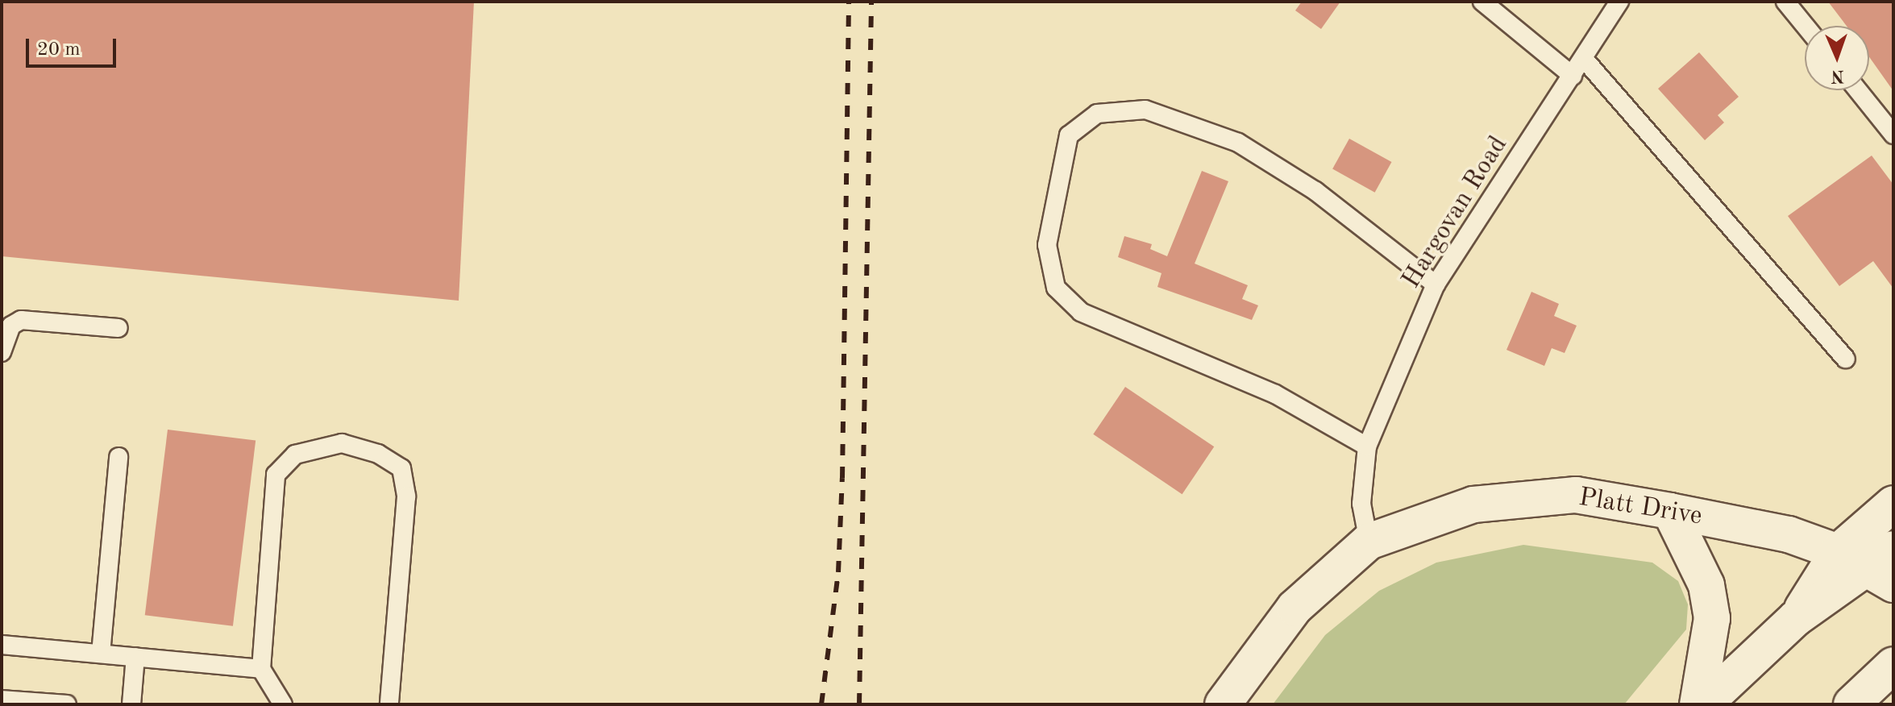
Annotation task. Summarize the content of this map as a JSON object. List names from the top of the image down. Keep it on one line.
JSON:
{"streets":{"street":["Platt Drive"],"lane":["Hargovan Road"]},"crossings":[["Hargovan Road","Platt Drive"]],"scale_bar":"20 m","north":"bottom"}
